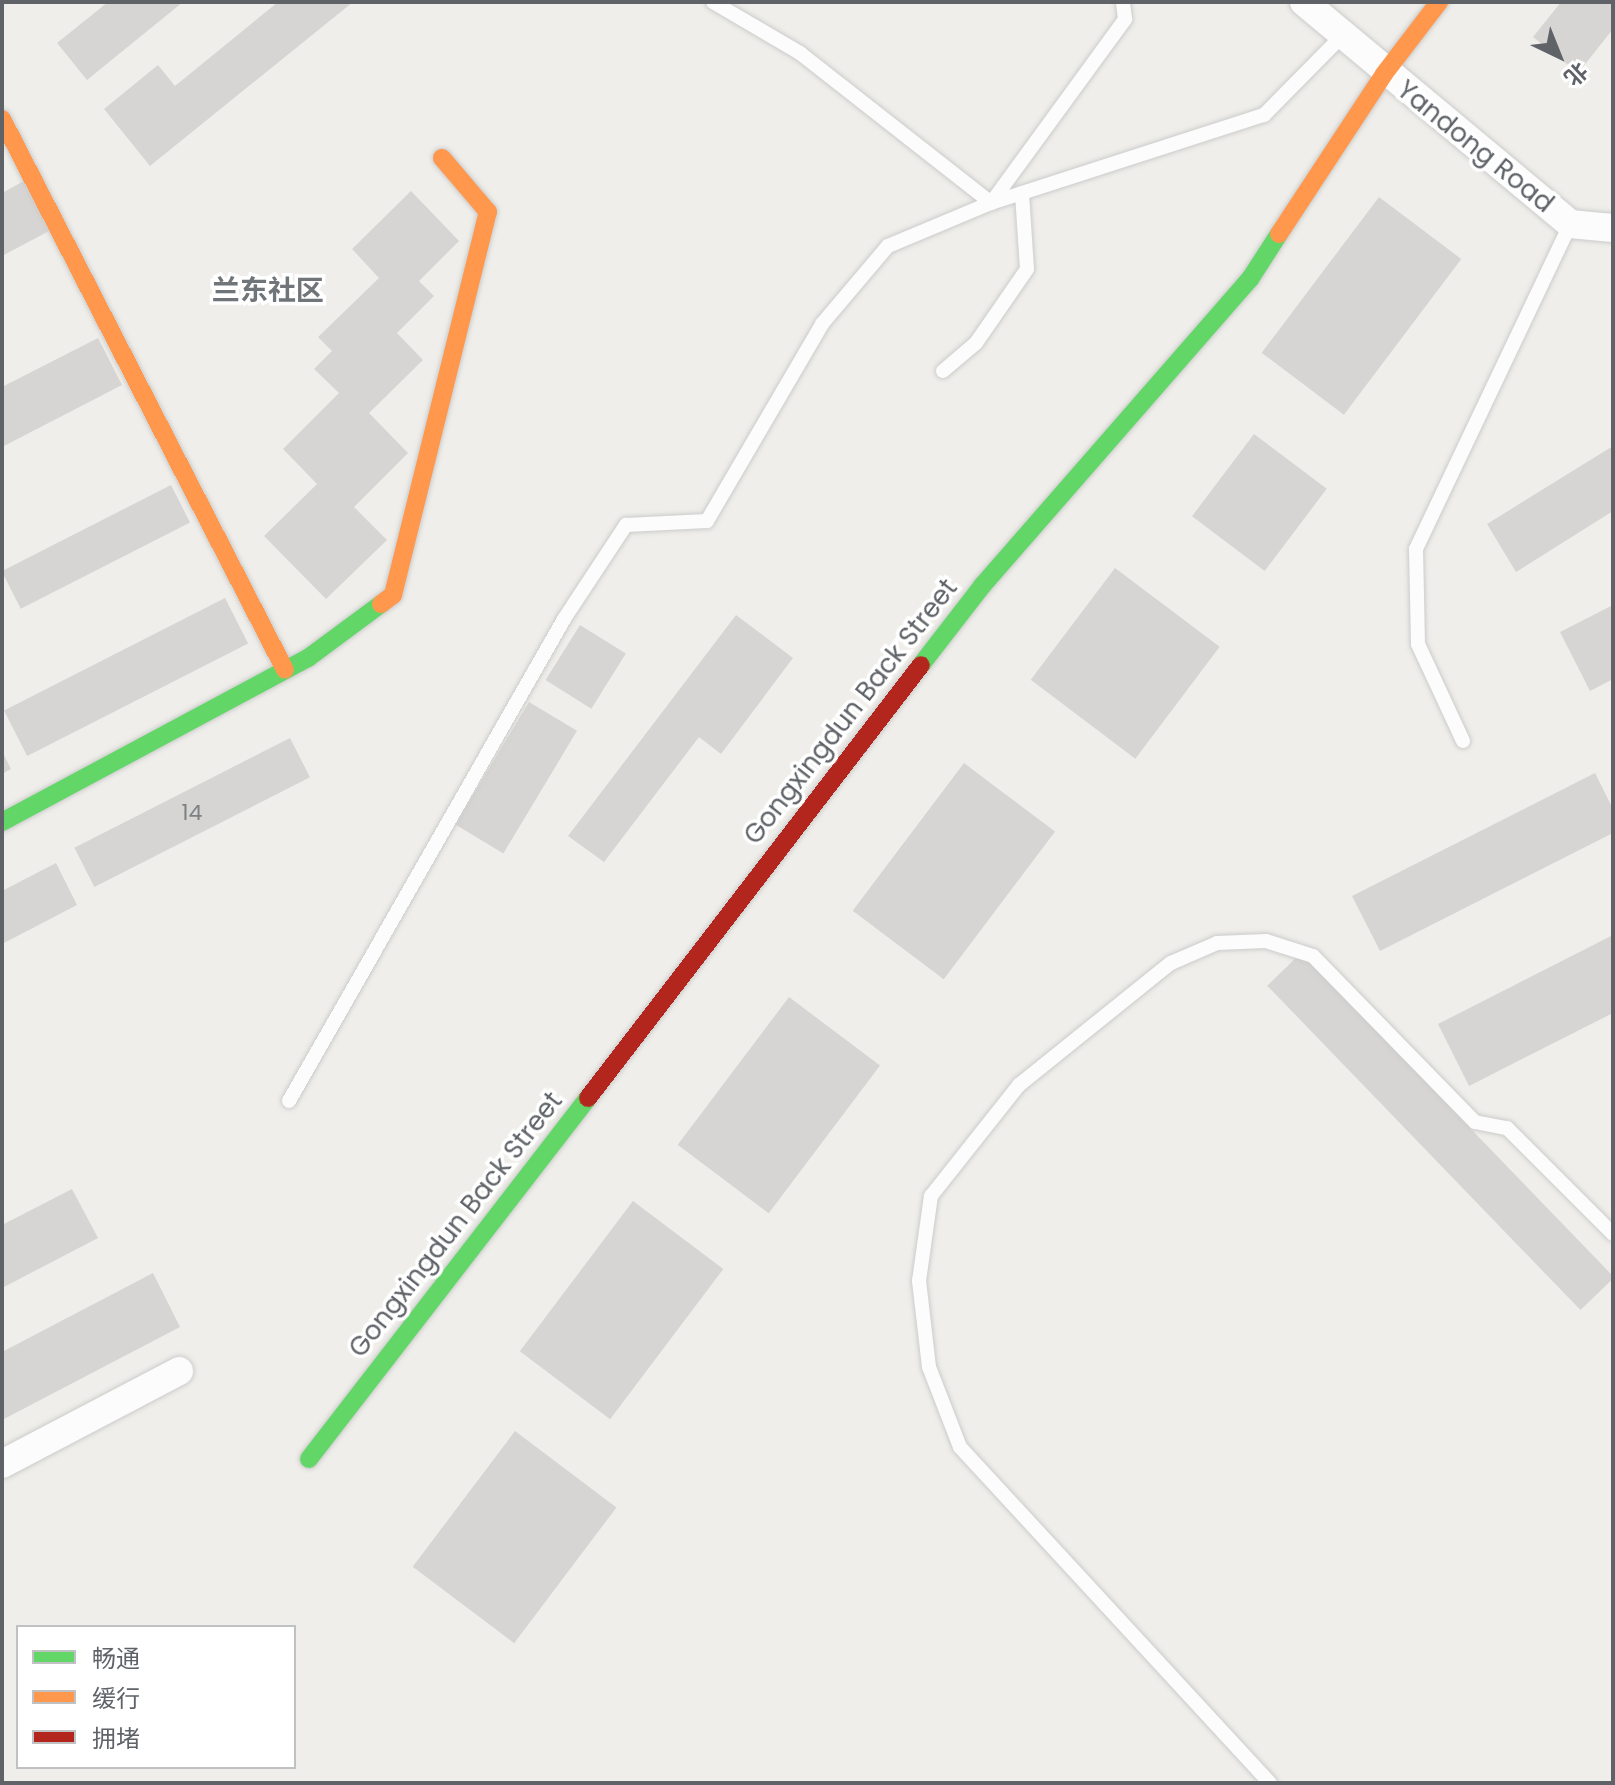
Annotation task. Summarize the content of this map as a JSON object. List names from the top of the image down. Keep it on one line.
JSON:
{"streets":{"street":["Yandong Road","Gongxingdun Back Street"]},"crossings":[["Yandong Road","Gongxingdun Back Street"]],"districts":["兰东社区"],"house_numbers":["14"],"legend":["畅通","缓行","拥堵"],"north":"bottom right"}
